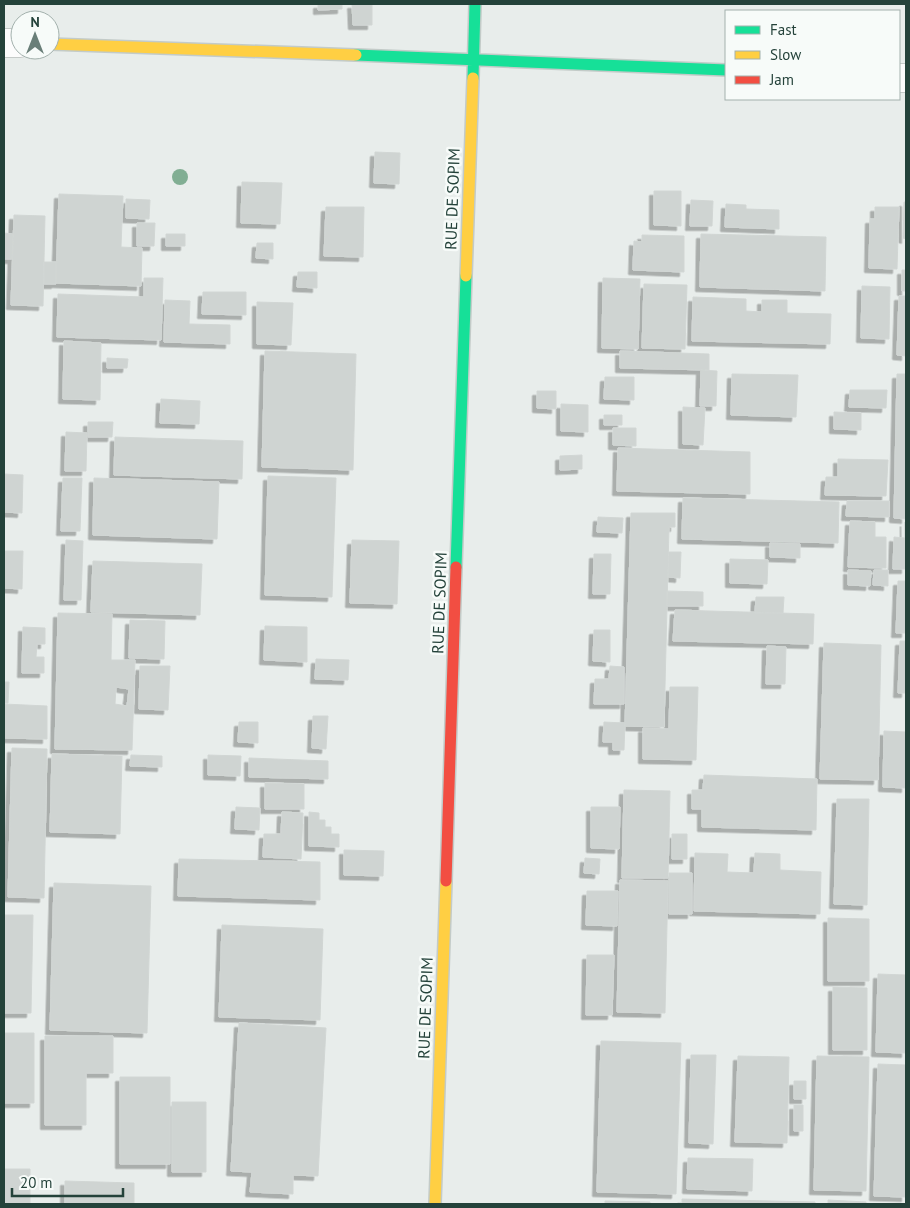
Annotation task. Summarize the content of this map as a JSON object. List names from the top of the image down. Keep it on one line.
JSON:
{"streets":{"street":["RUE DE SOPIM"]},"legend":["Fast","Slow","Jam"],"scale_bar":"20 m","north":"top"}
